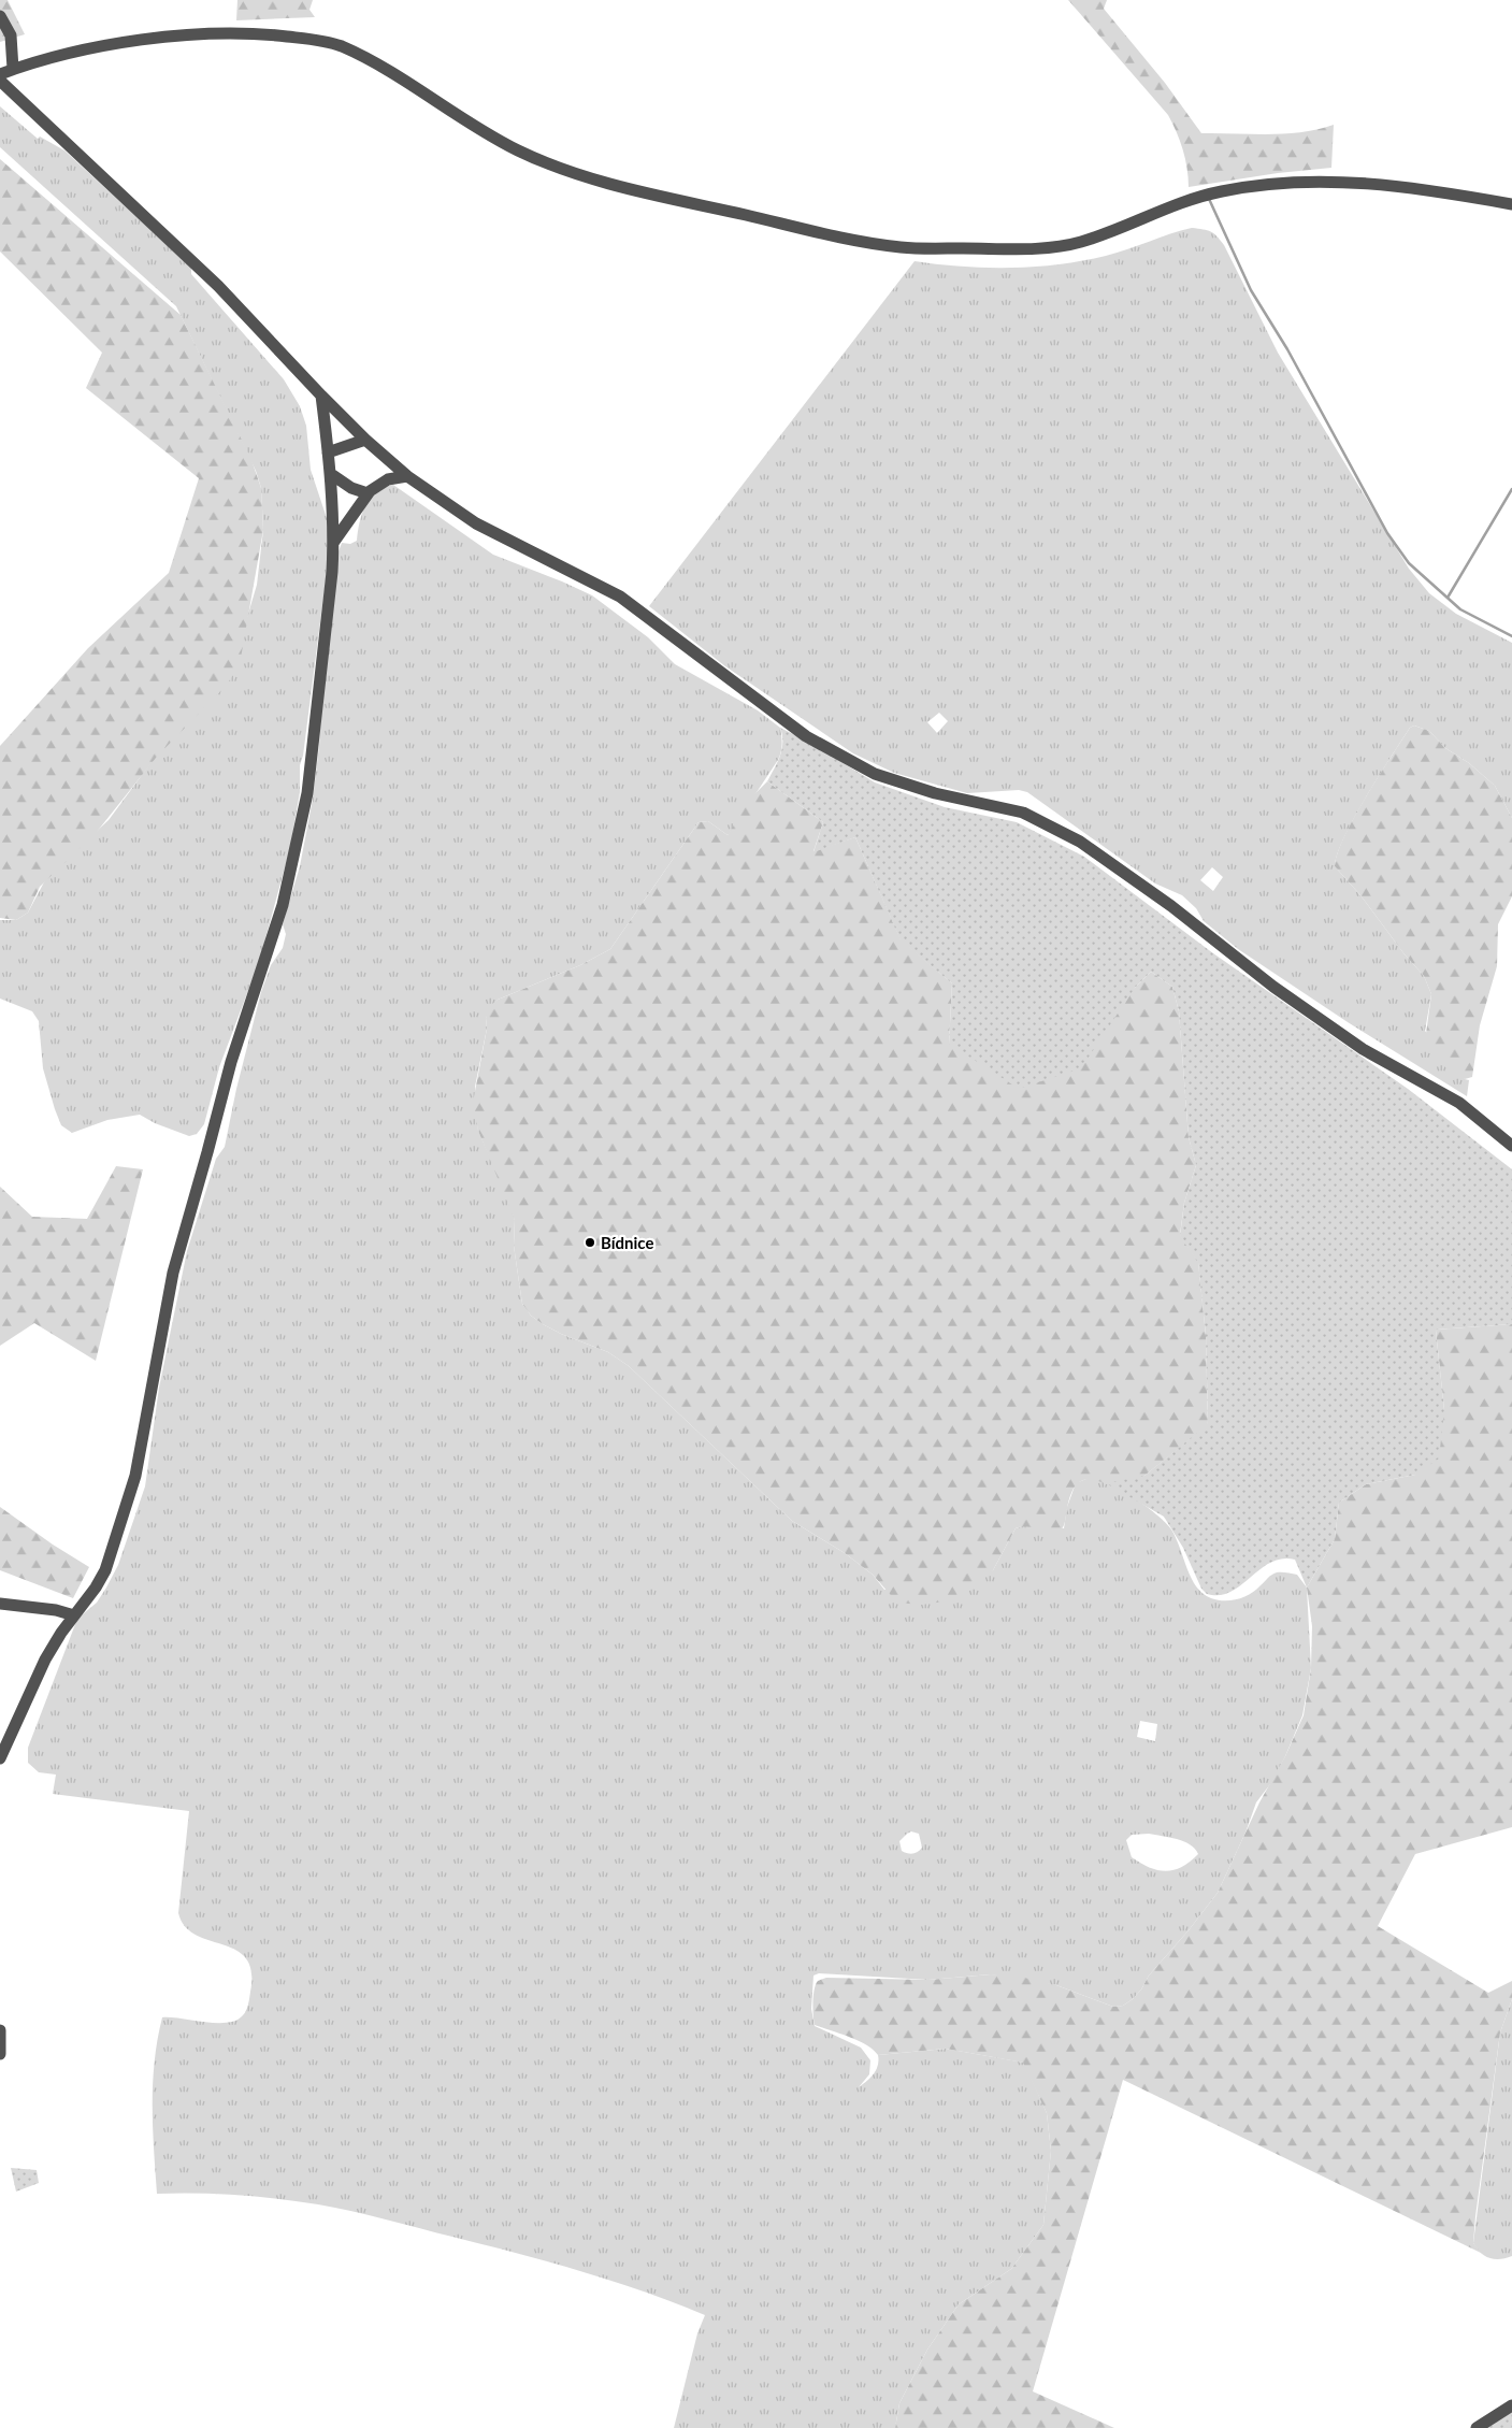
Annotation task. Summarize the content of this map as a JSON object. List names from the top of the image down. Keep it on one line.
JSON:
{"places":["Bídnice"]}
